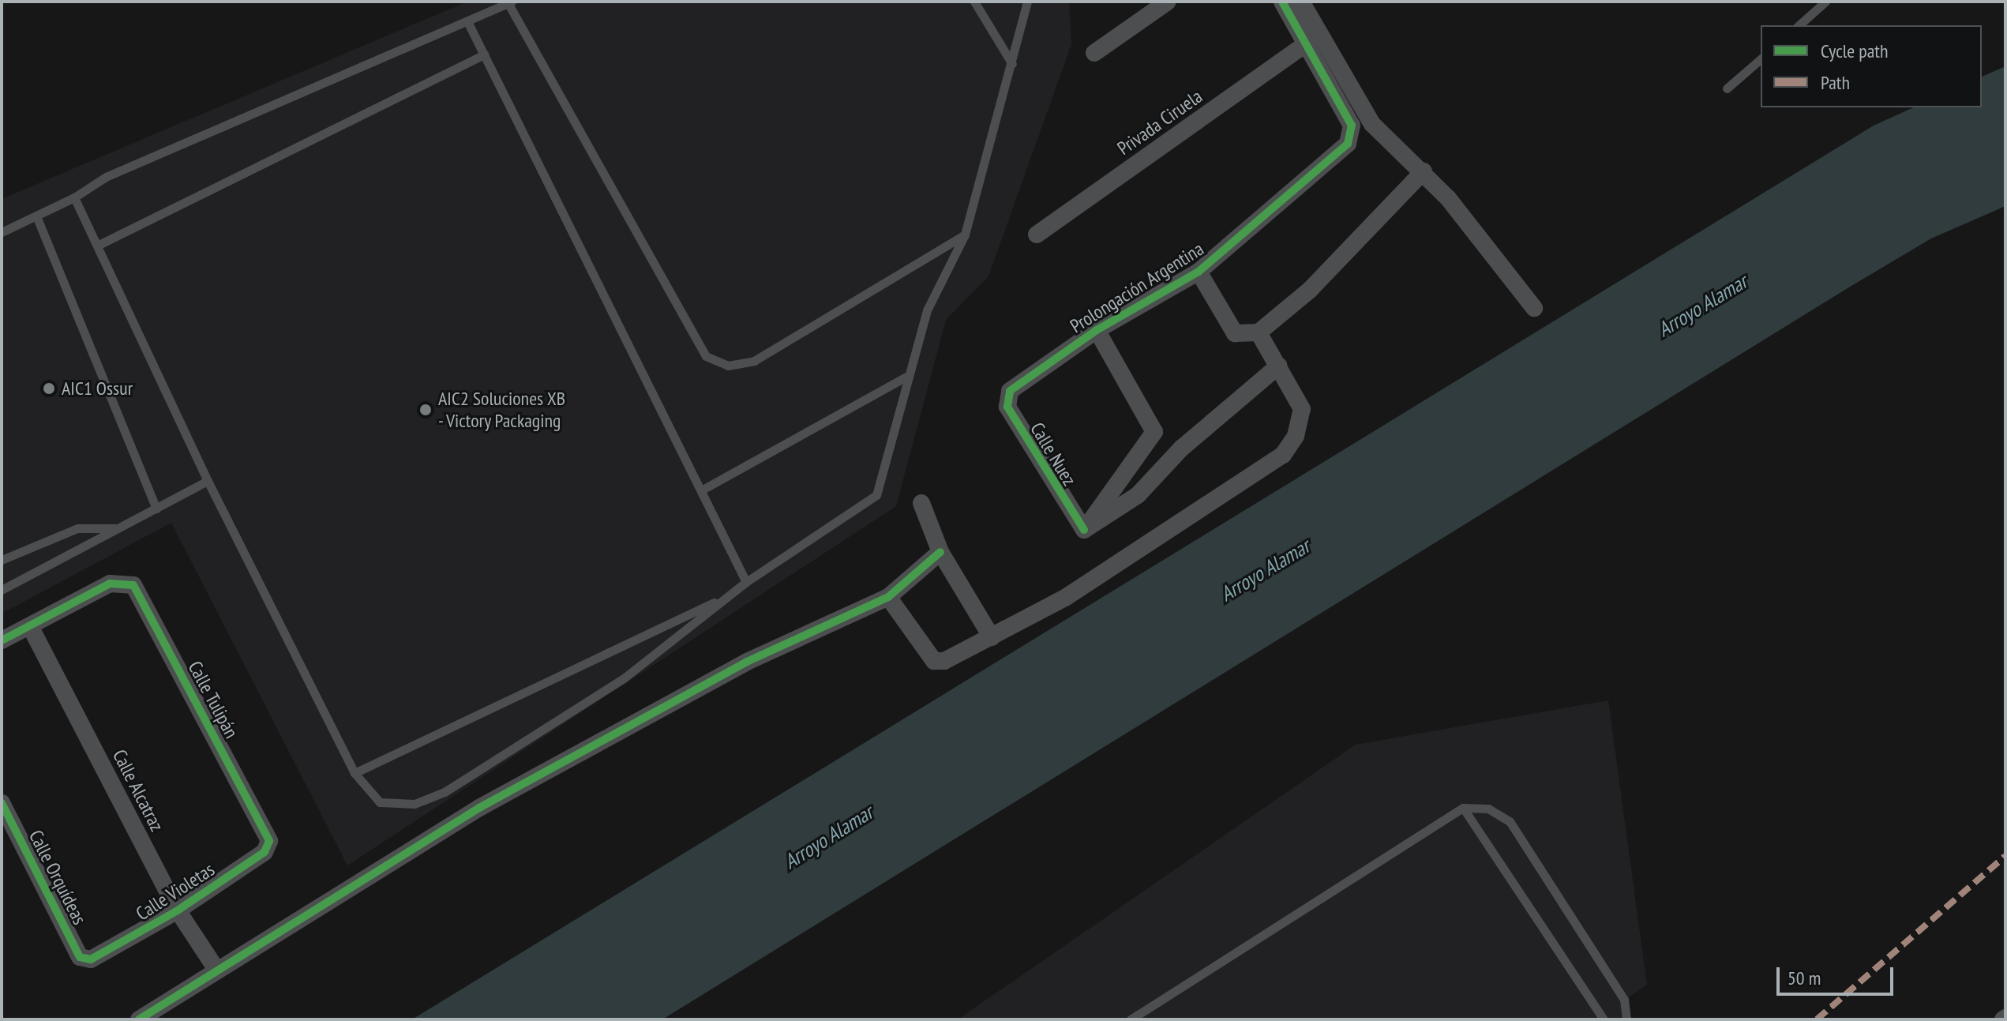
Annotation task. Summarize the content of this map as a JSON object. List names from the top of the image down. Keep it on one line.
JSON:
{"streets":{"street":["Privada Ciruela","Prolongación Argentina","Calle Nuez","Calle Tulipán","Calle Alcatraz","Calle Orquídeas","Calle Violetas"]},"crossings":[["Prolongación Argentina","Calle Nuez"],["Calle Tulipán","Calle Alcatraz"],["Calle Tulipán","Calle Violetas"],["Calle Alcatraz","Calle Violetas"],["Calle Orquídeas","Calle Violetas"]],"water":["Arroyo Alamar"],"places":["AIC1 Ossur","AIC2 Soluciones XB - Victory Packaging"],"legend":["Cycle path","Path"],"scale_bar":"50 m"}
